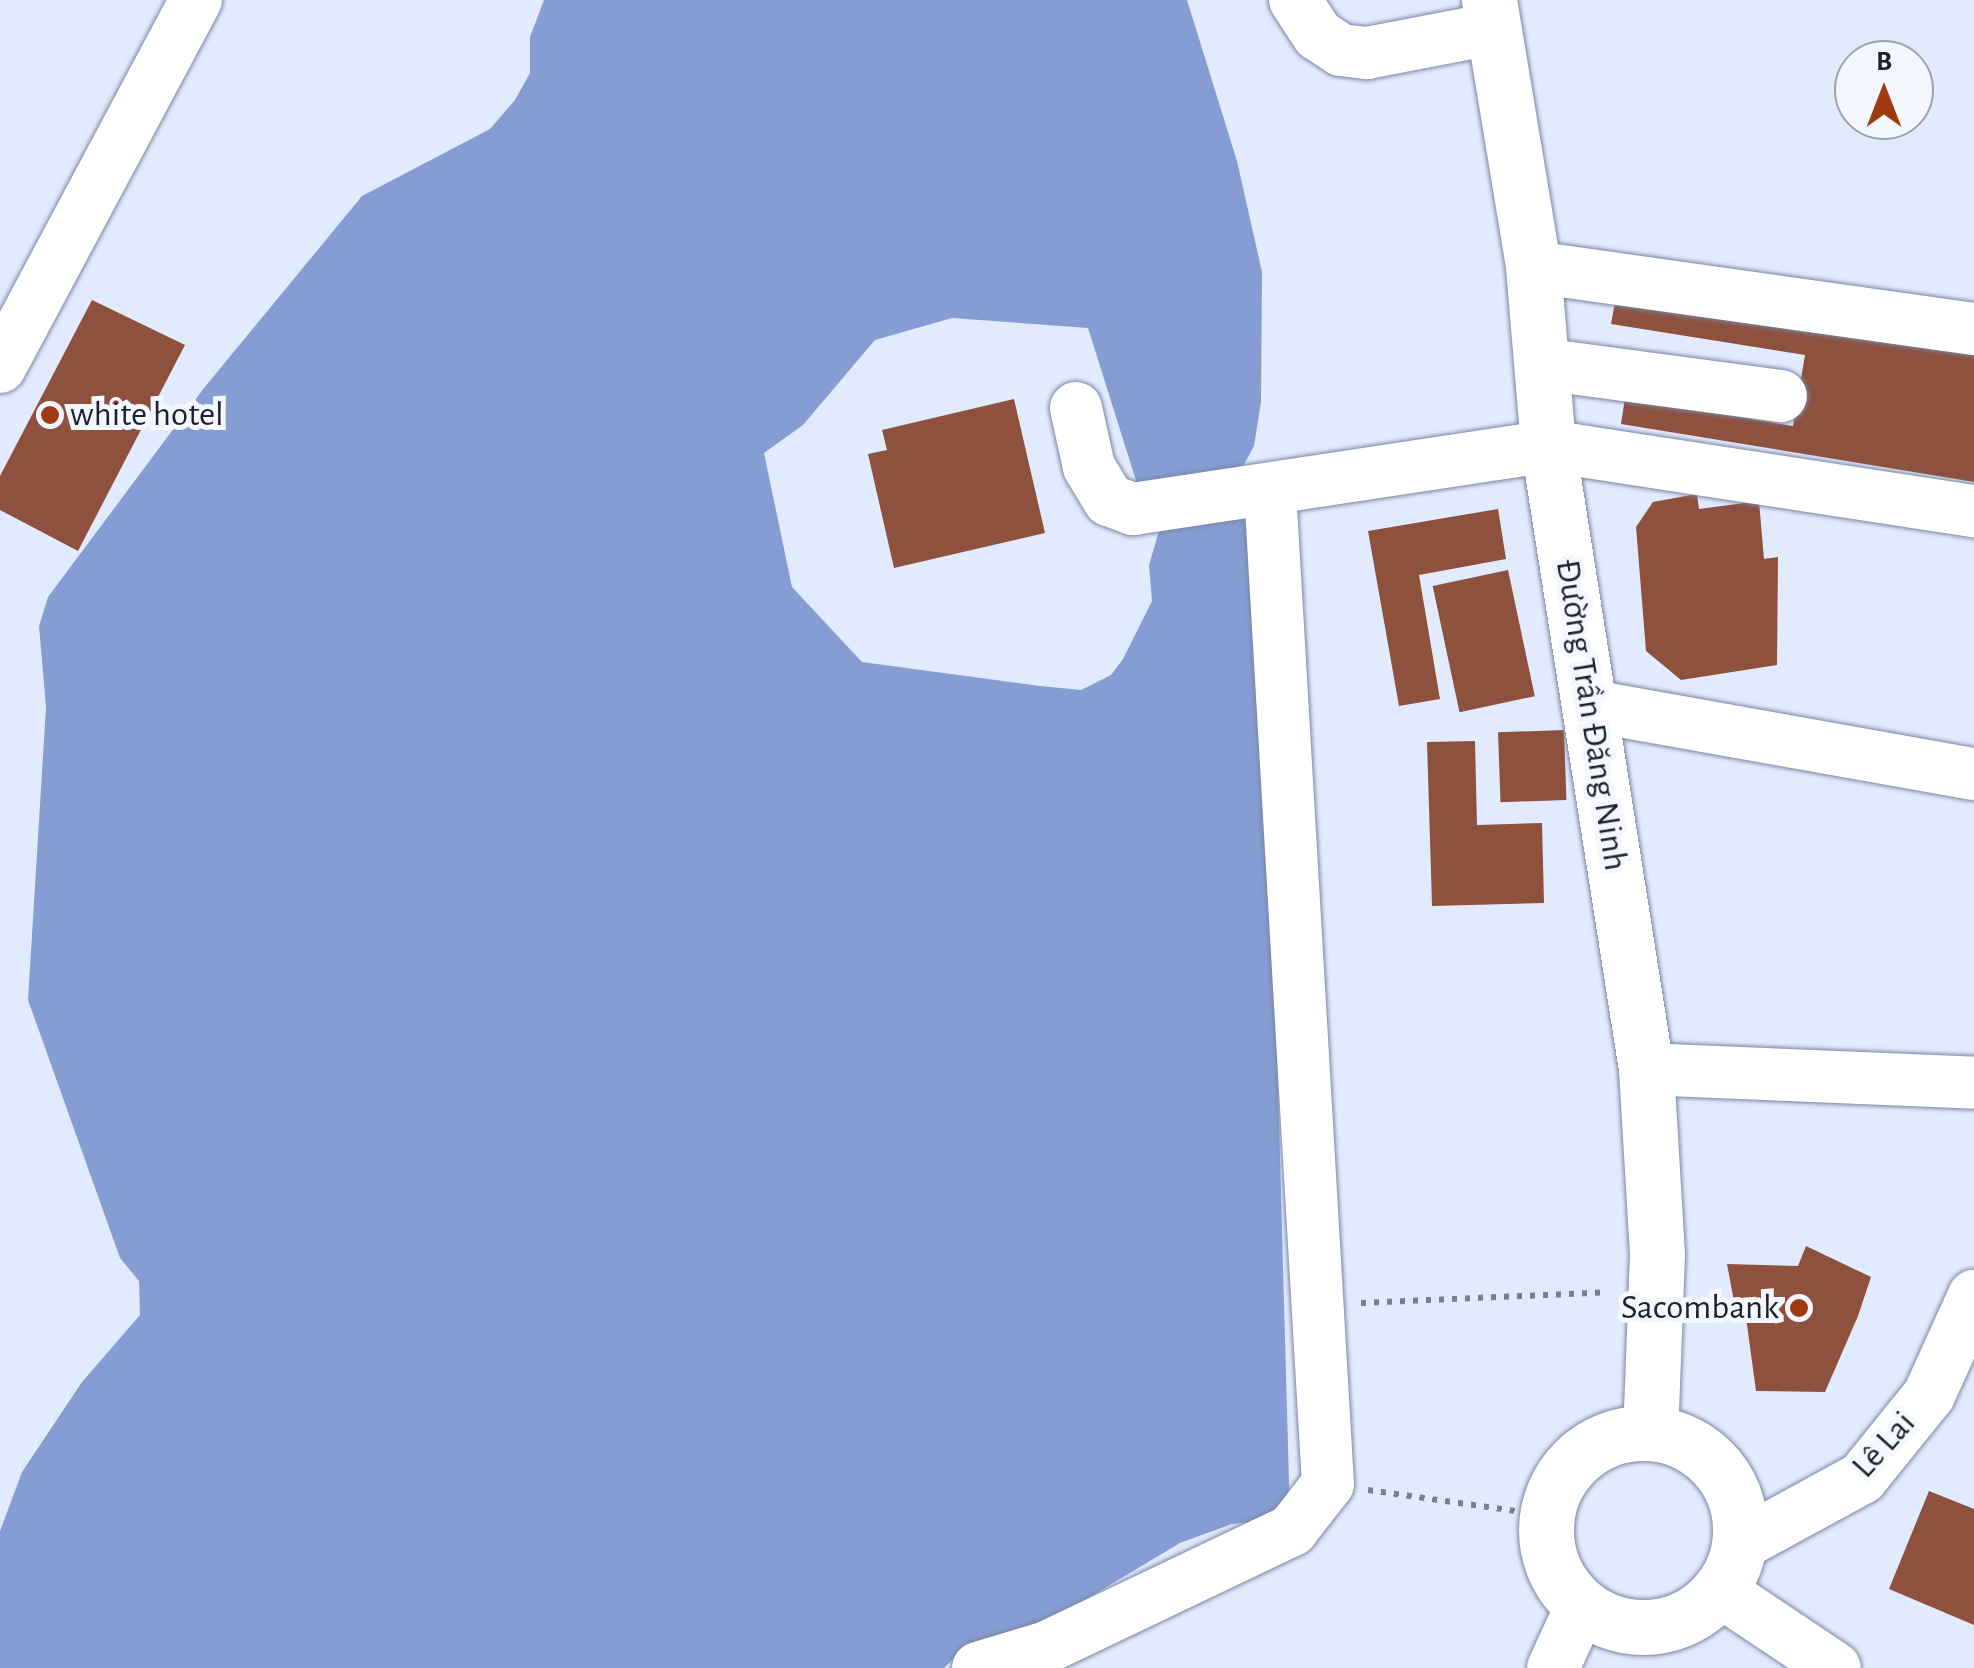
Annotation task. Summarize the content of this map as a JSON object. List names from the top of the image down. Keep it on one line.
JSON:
{"streets":{"main road":["Đường Trần Đăng Ninh"],"street":["Lê Lai"]},"crossings":[["Đường Trần Đăng Ninh","Lê Lai"]],"places":["white hotel","Sacombank"],"north":"top"}
